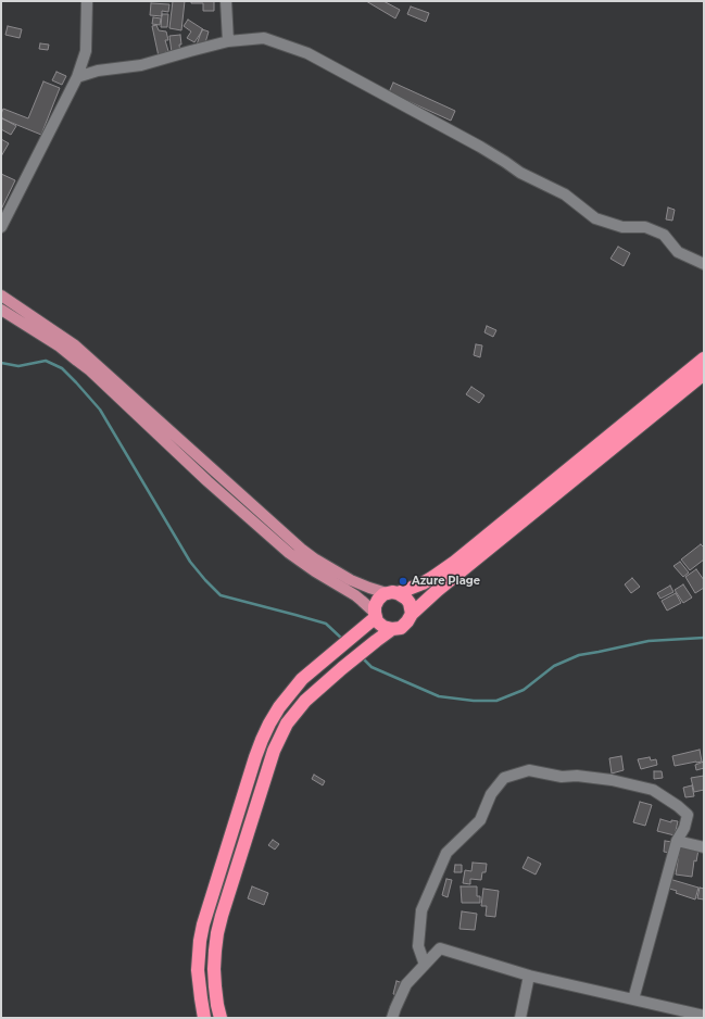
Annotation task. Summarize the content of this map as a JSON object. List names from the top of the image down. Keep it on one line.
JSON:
{"places":["Azure Plage"]}
